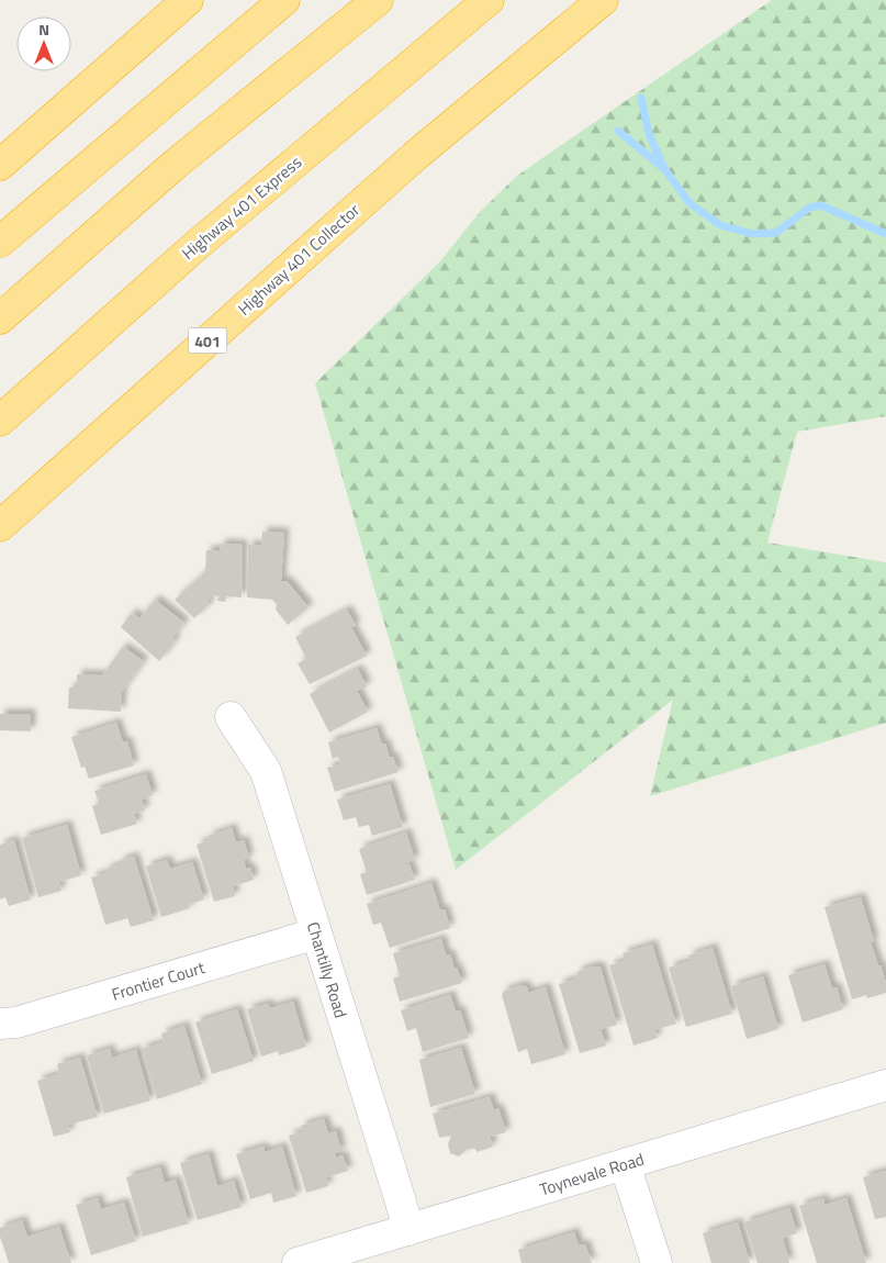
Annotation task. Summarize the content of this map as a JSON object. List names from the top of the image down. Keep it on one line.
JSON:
{"streets":{"highway":["Highway 401 Express","Highway 401 Collector","401"],"street":["Chantilly Road","Frontier Court","Toynevale Road"]},"crossings":[["Chantilly Road","Frontier Court"],["Chantilly Road","Toynevale Road"]],"north":"top"}
